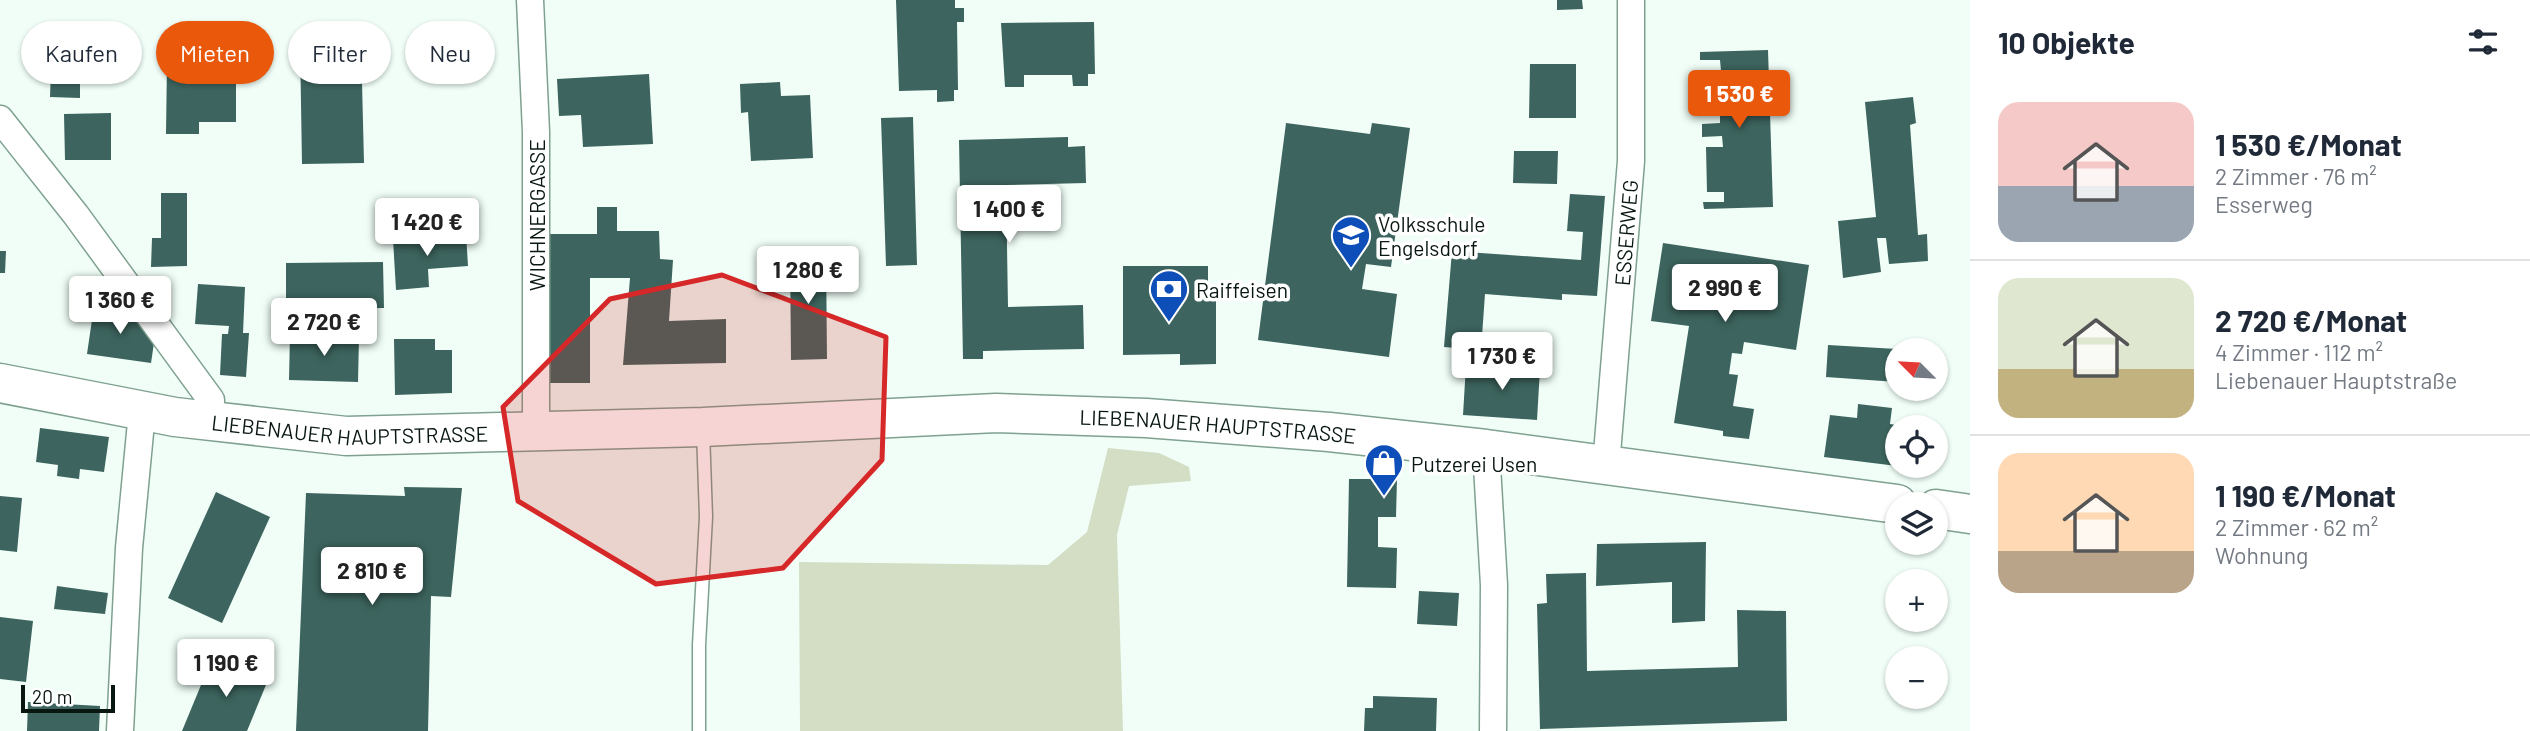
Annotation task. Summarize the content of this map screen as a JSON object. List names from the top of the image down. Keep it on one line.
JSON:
{"streets":{"main road":["LIEBENAUER HAUPTSTRASSE"],"street":["WICHNERGASSE","ESSERWEG"]},"crossings":[["WICHNERGASSE","LIEBENAUER HAUPTSTRASSE"],["ESSERWEG","LIEBENAUER HAUPTSTRASSE"]],"places":{"school or university":["Volksschule Engelsdorf"],"bank":["Raiffeisen"],"shop":["Putzerei Usen"]},"scale_bar":"20 m","north":"top left","page":{"heading":"10 Objekte","chip":["Kaufen","Mieten","Filter","Neu"],"price":["1 530 €","1 400 €","1 420 €","1 280 €","2 990 €","1 360 €","2 720 €","1 730 €","2 810 €","1 190 €"],"list":[{"name":"1 530 €/Monat","note":"2 Zimmer · 76 m² · Esserweg"},{"name":"2 720 €/Monat","note":"4 Zimmer · 112 m² · Liebenauer Hauptstraße"},{"name":"1 190 €/Monat","note":"2 Zimmer · 62 m² · Wohnung"}],"map_buttons":["+","−"],"scale":"20 m"}}
